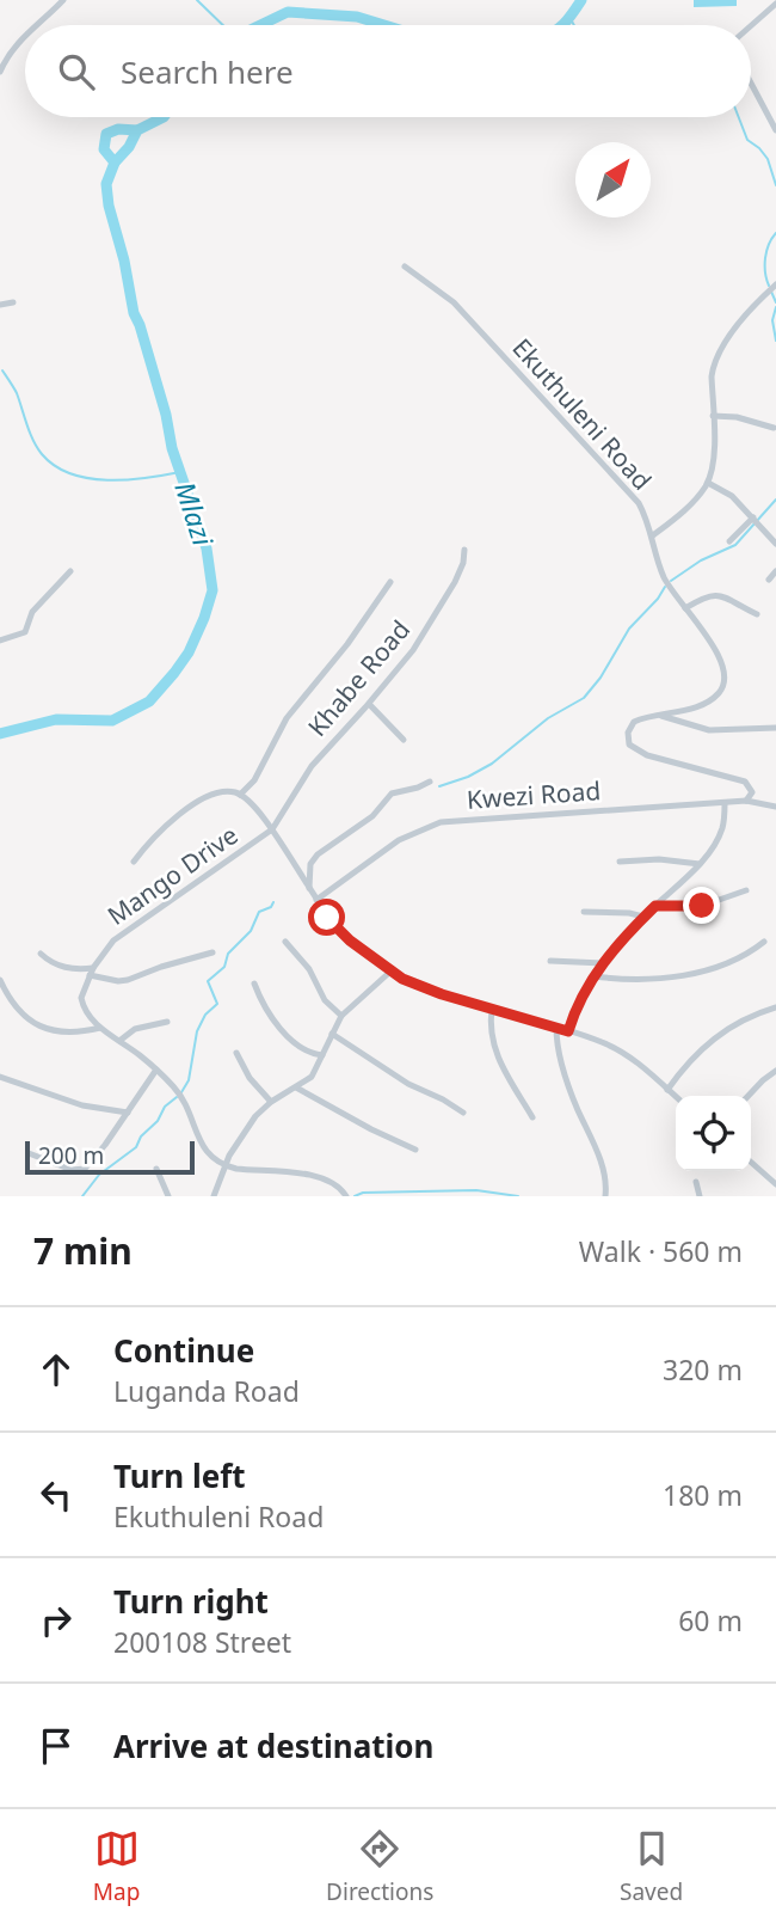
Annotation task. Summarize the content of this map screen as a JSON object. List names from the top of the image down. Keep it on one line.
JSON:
{"streets":{"street":["Ekuthuleni Road","Khabe Road","Kwezi Road","Mango Drive"]},"crossings":[["Ekuthuleni Road","Kwezi Road"],["Khabe Road","Mango Drive"]],"water":["Mlazi"],"scale_bar":"200 m","north":"top right","page":{"search":"Search here","scale":"200 m","heading":["7 min","Walk · 560 m"],"list":[["Continue","Luganda Road","320 m"],["Turn left","Ekuthuleni Road","180 m"],["Turn right","200108 Street","60 m"],"Arrive at destination"],"nav":["Map","Directions","Saved"]}}
